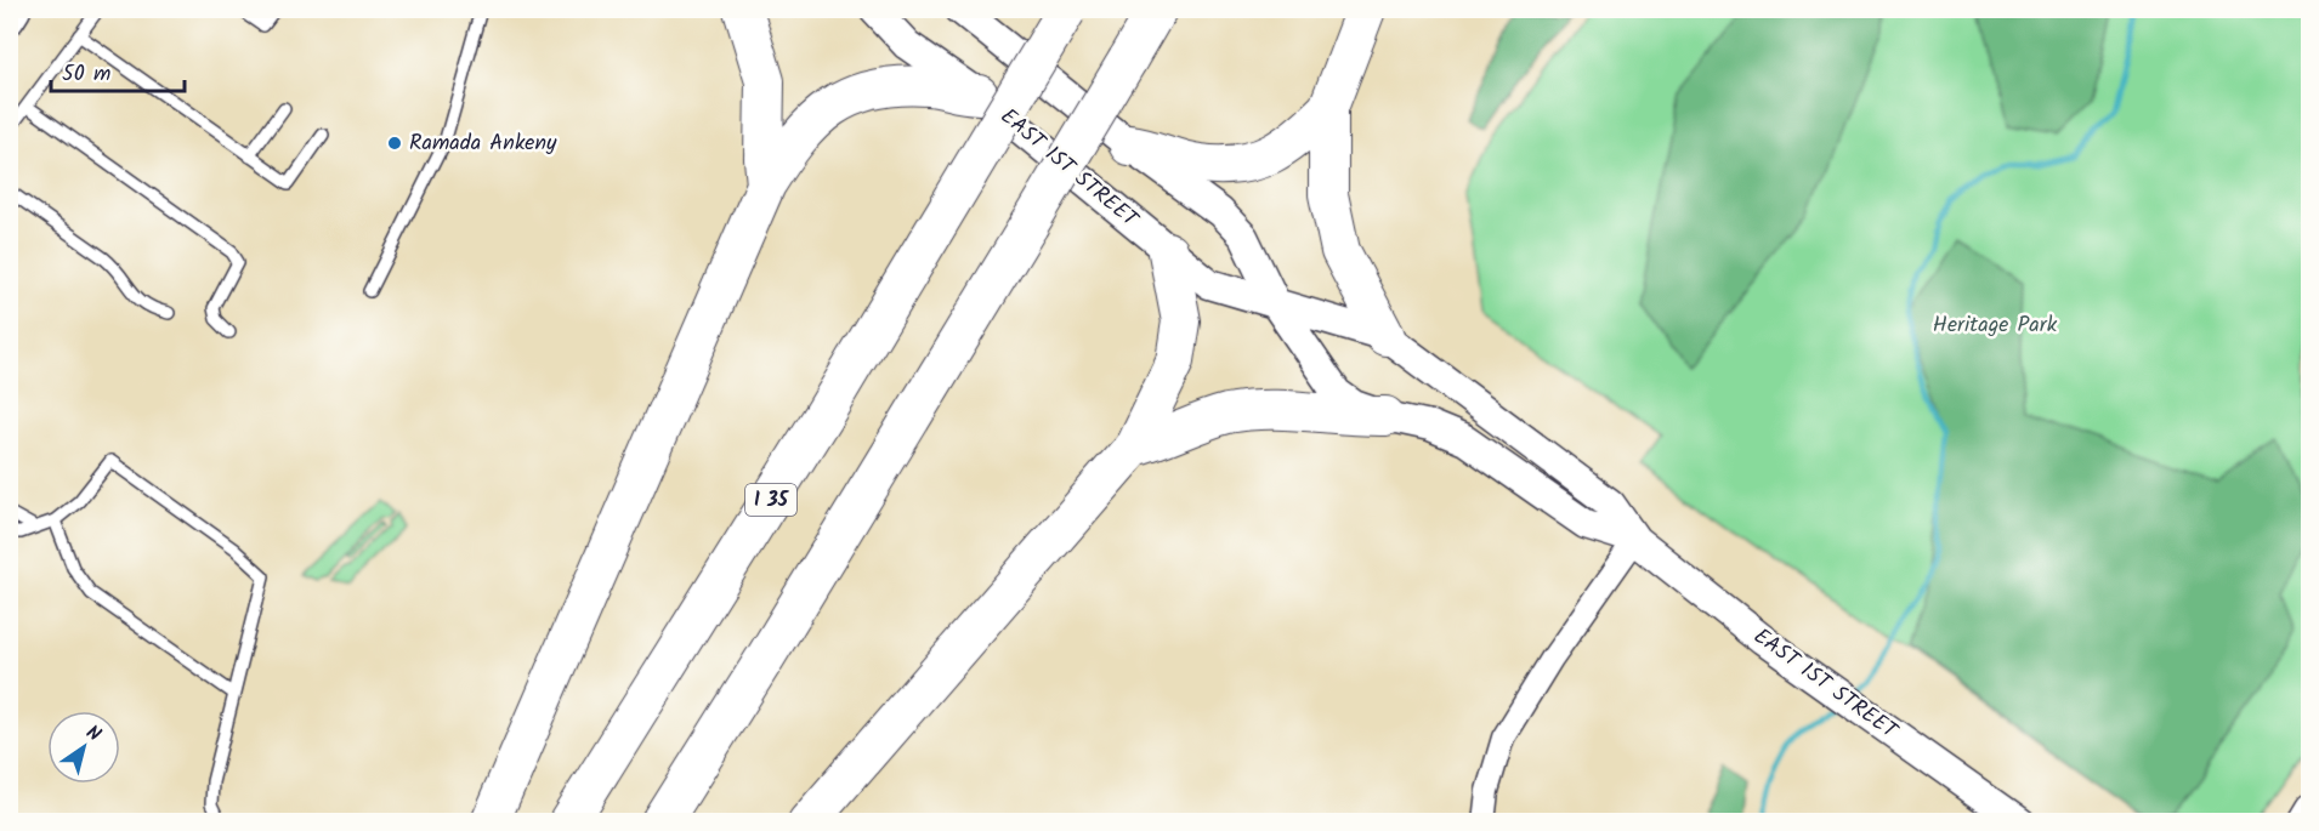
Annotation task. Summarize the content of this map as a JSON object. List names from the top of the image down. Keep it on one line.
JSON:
{"streets":{"highway":["I 35"],"main road":["EAST 1ST STREET"]},"parks":["Heritage Park"],"places":["Ramada Ankeny"],"scale_bar":"50 m","north":"top right"}
